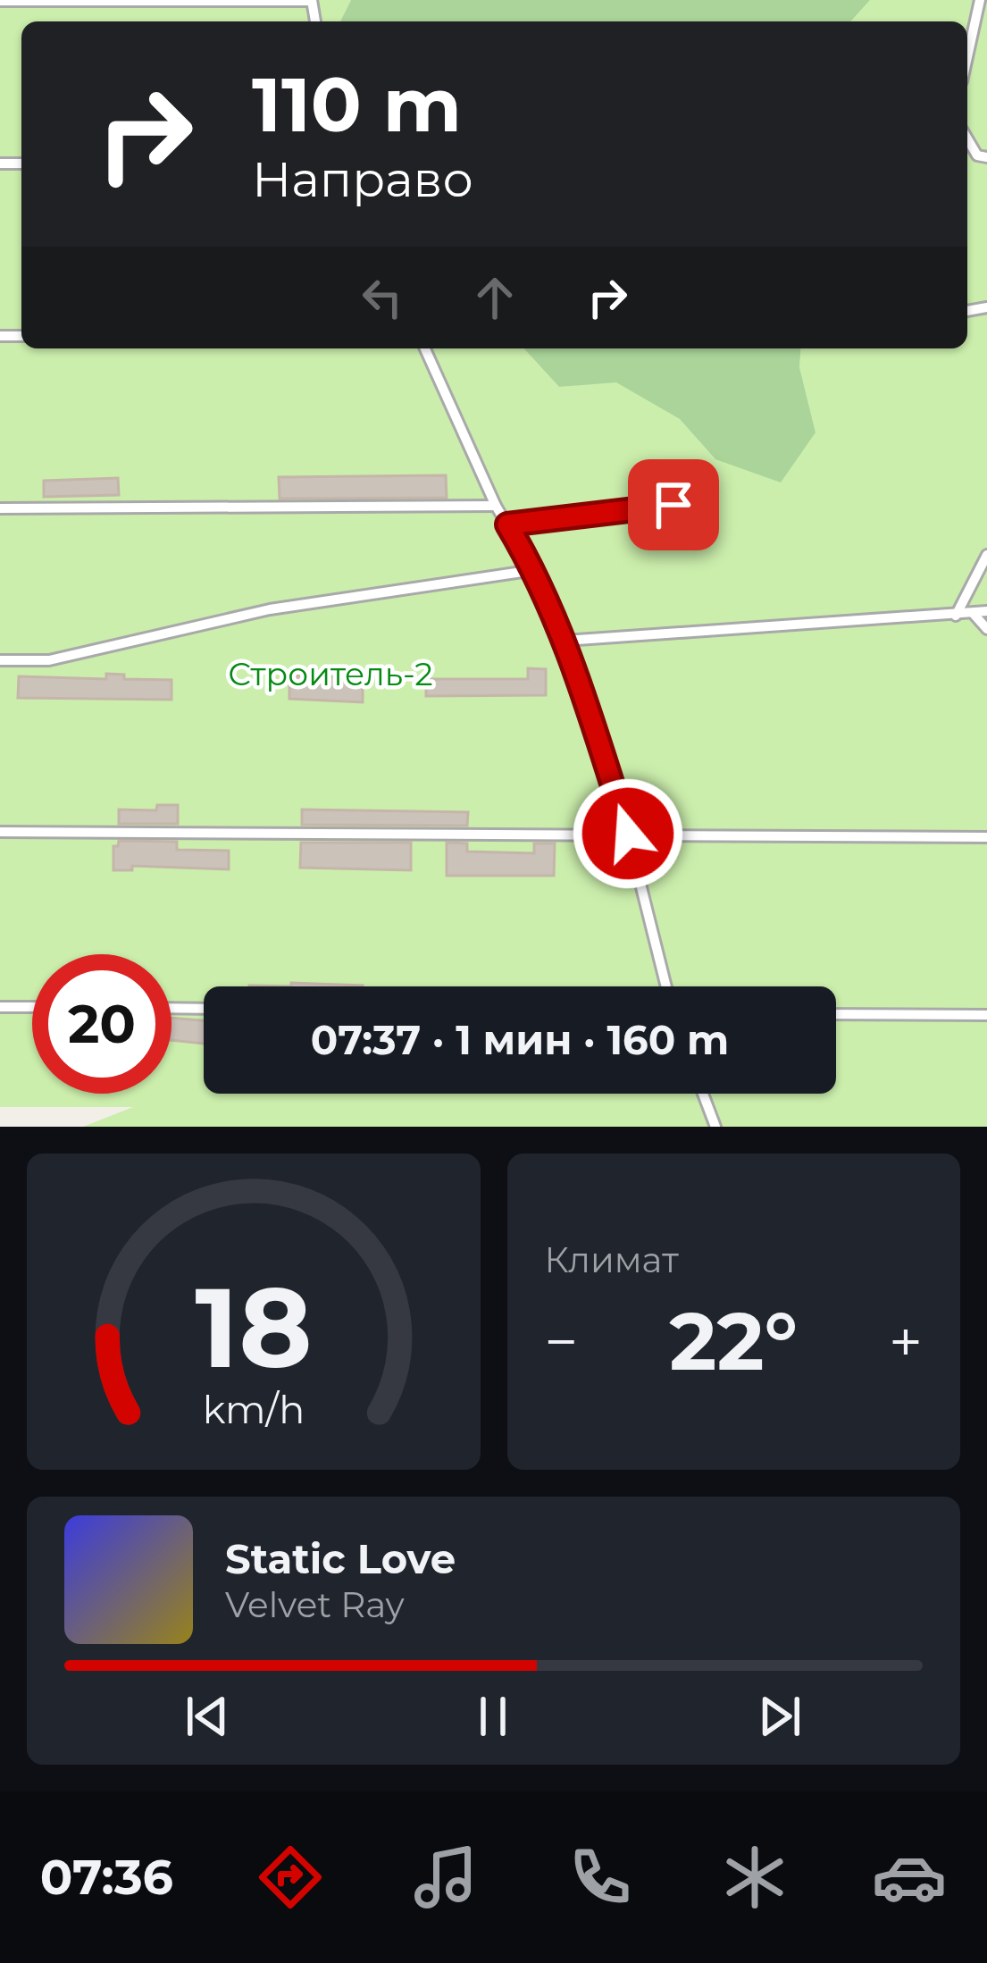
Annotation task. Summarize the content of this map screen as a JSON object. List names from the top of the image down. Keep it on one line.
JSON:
{"parks":["Строитель-2"],"page":{"turn":["110 m","Направо"],"limit":"20","trip":"07:37 · 1 мин · 160 m","tile":"Климат","heat":["−","22°","+"],"song":["Static Love","Velvet Ray"],"tabs":"07:36","gauge":["18","km/h"]}}
